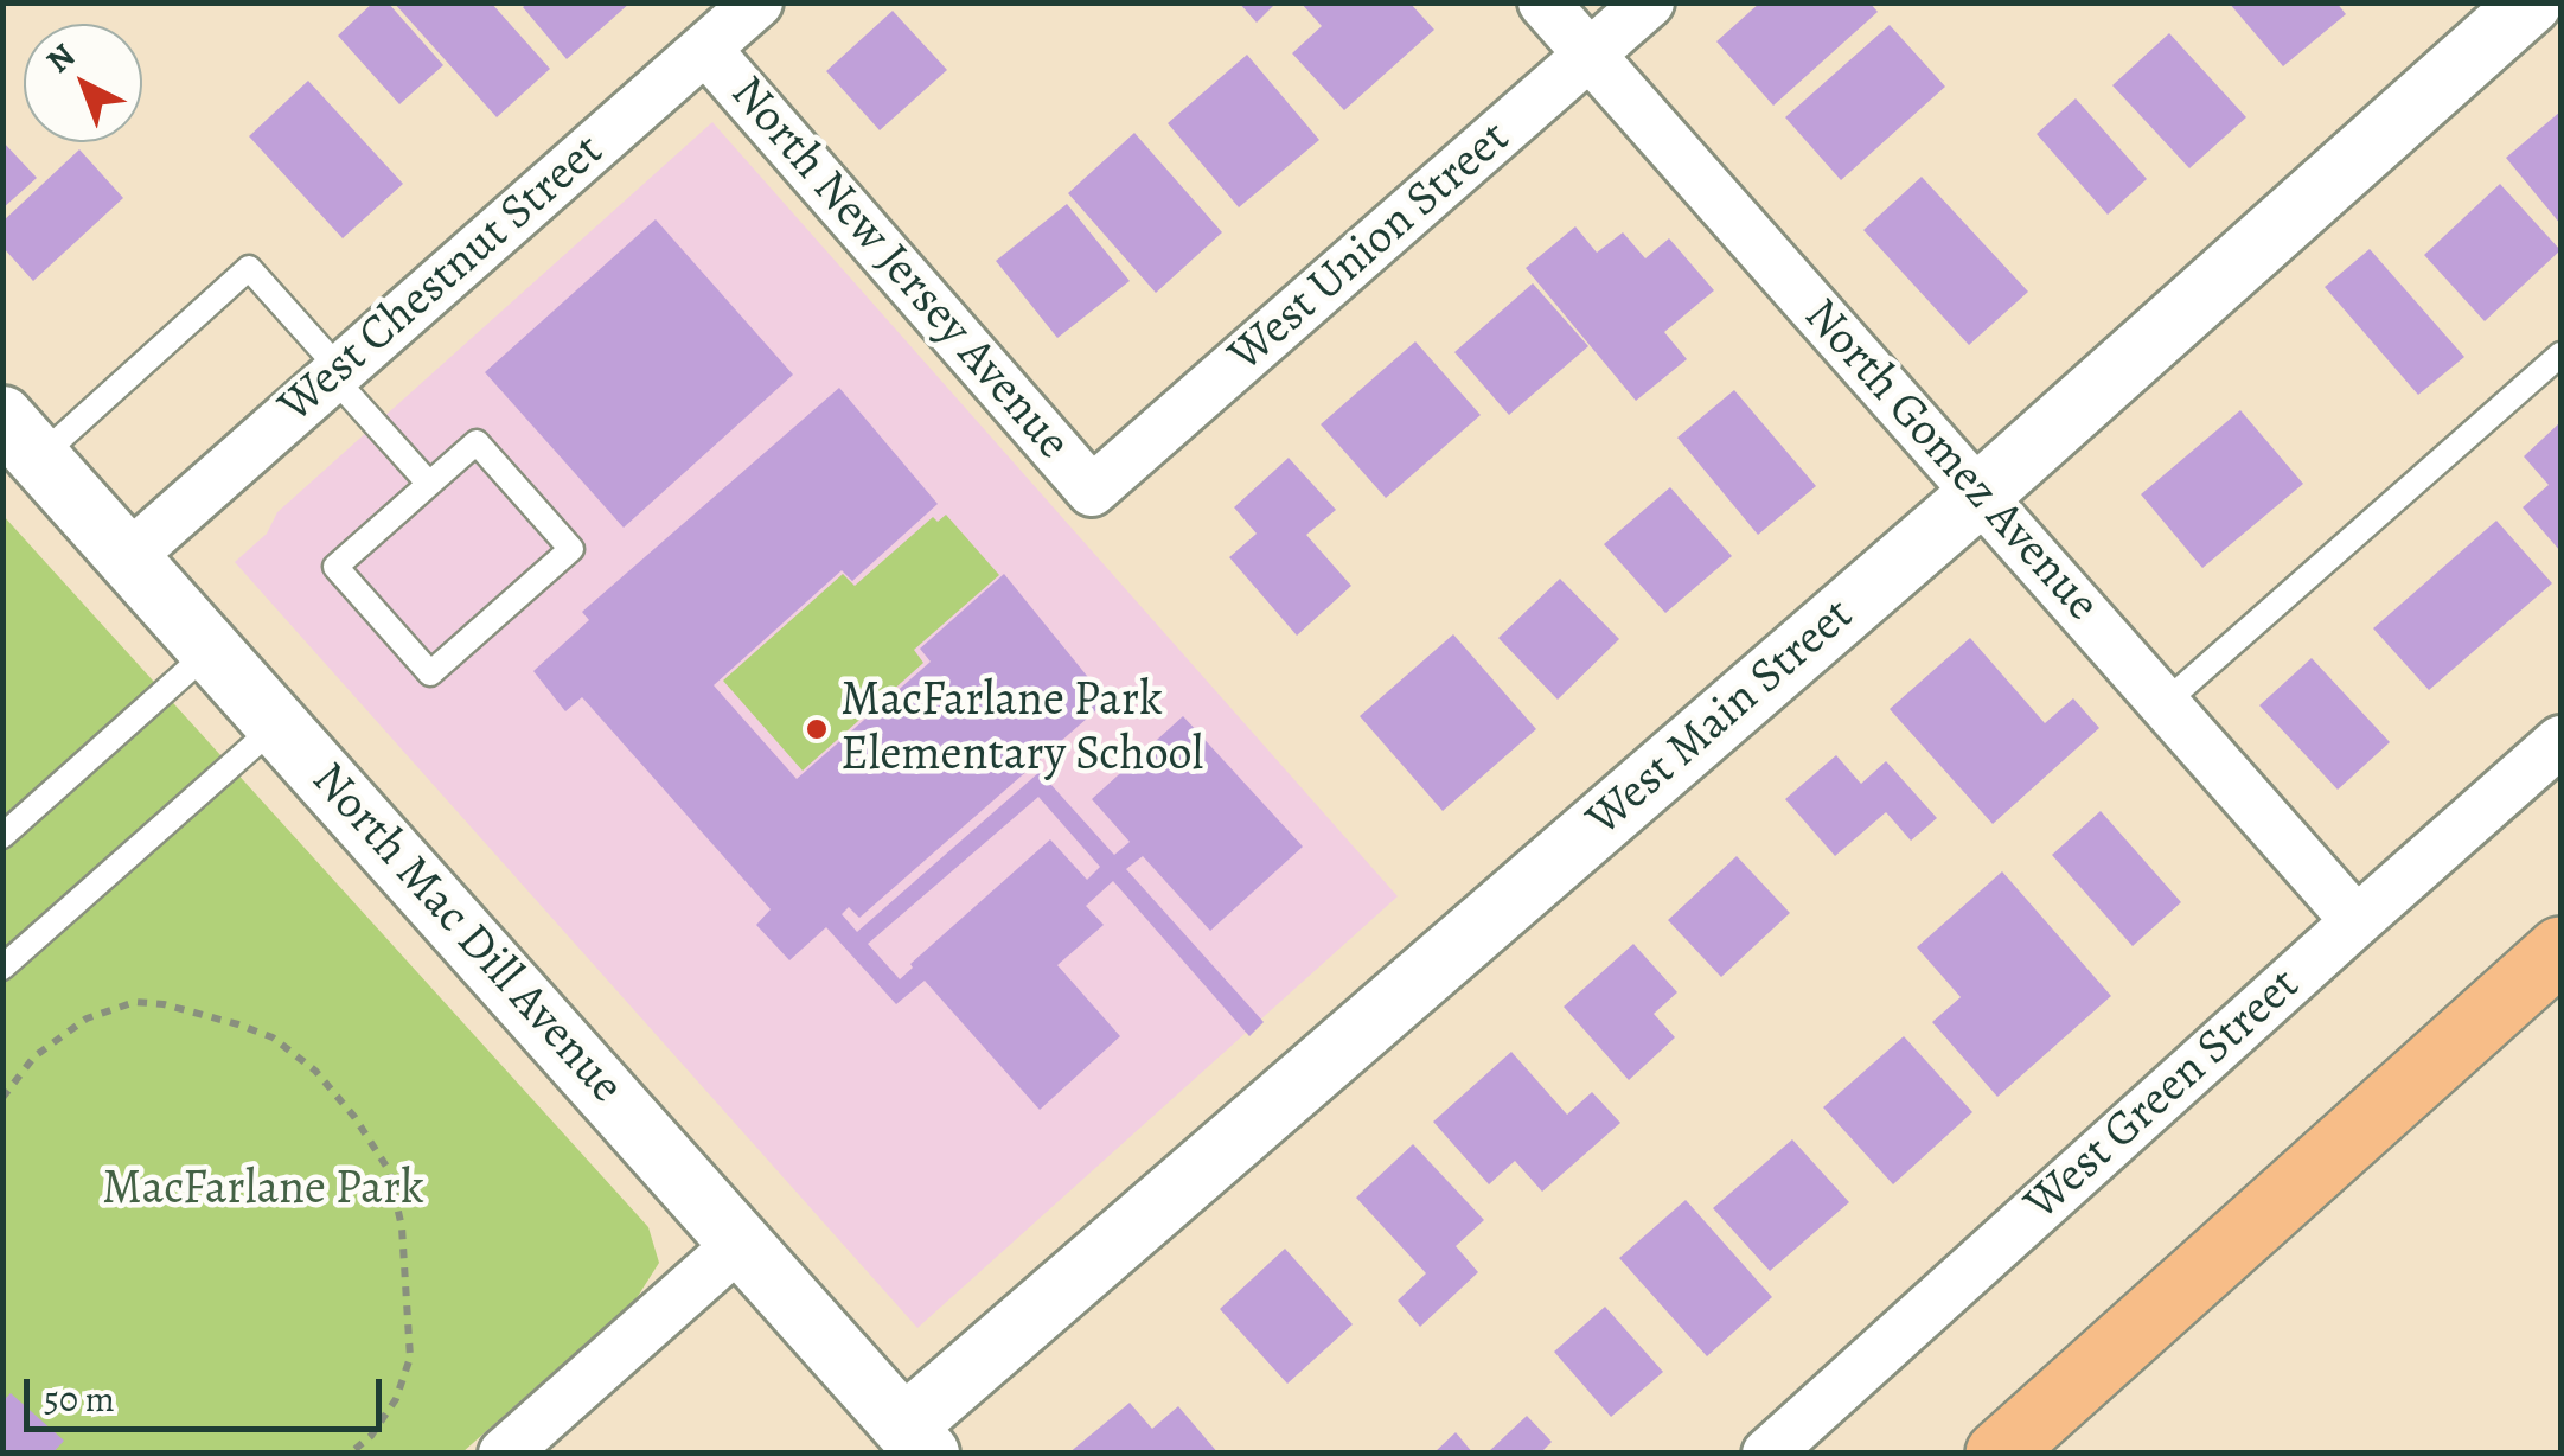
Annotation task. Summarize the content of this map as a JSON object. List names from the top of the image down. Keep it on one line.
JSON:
{"streets":{"street":["West Union Street","North New Jersey Avenue","West Chestnut Street","North Gomez Avenue","West Main Street","North Mac Dill Avenue","West Green Street"]},"crossings":[["West Union Street","North New Jersey Avenue"],["West Union Street","North Gomez Avenue"],["North New Jersey Avenue","West Chestnut Street"],["West Chestnut Street","North Mac Dill Avenue"],["North Gomez Avenue","West Main Street"],["North Gomez Avenue","West Green Street"],["West Main Street","North Mac Dill Avenue"]],"parks":["MacFarlane Park"],"places":["MacFarlane Park Elementary School"],"scale_bar":"50 m","north":"top left"}
